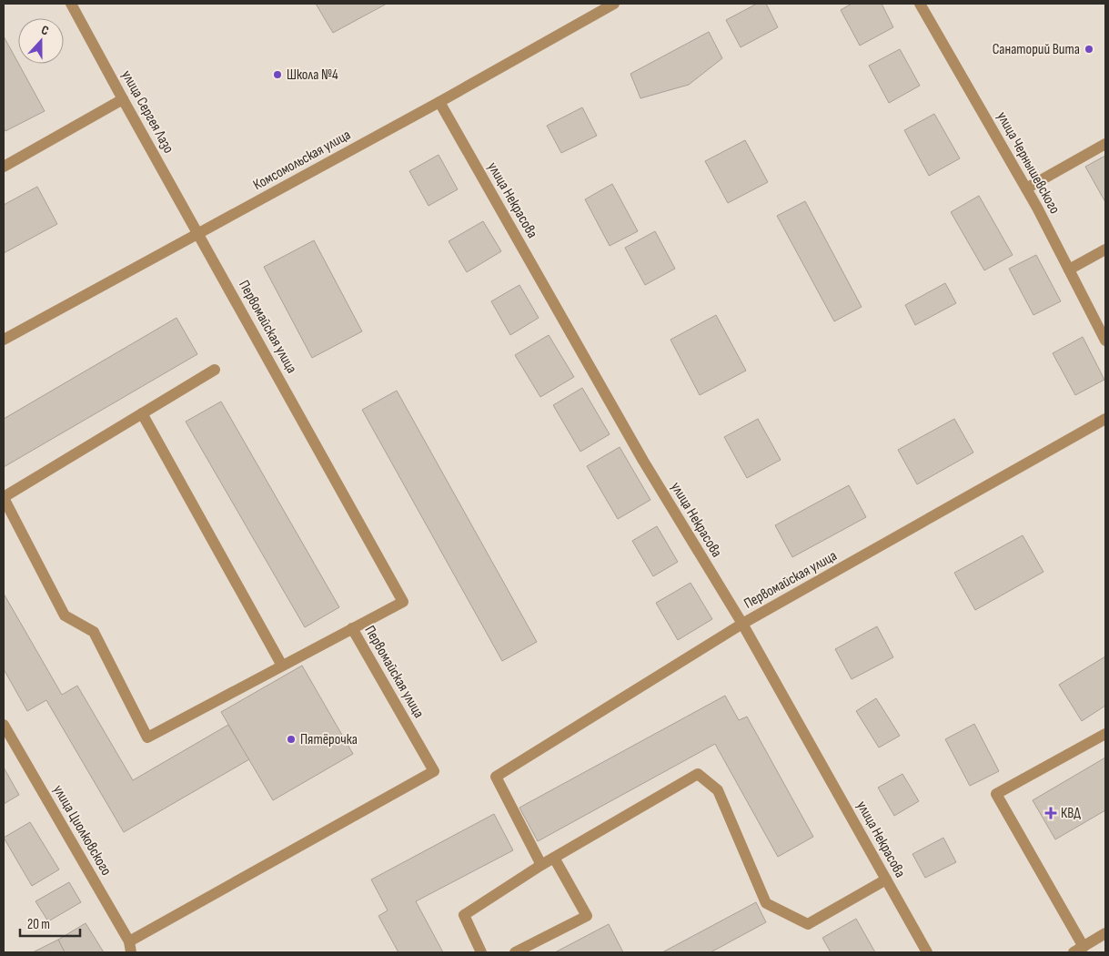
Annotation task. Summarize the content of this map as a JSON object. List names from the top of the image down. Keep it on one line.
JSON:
{"streets":{"street":["улица Сергея Лазо","Комсомольская улица","улица Чернышевского","улица Некрасова","Первомайская улица","улица Циолковского"]},"crossings":[["улица Сергея Лазо","Комсомольская улица"],["улица Сергея Лазо","Первомайская улица"],["Комсомольская улица","улица Некрасова"],["Комсомольская улица","Первомайская улица"],["улица Некрасова","Первомайская улица"],["Первомайская улица","улица Циолковского"]],"places":{"other":["Санаторий Вита","Школа №4","Пятёрочка"],"health":["КВД"]},"scale_bar":"20 m","north":"top"}
